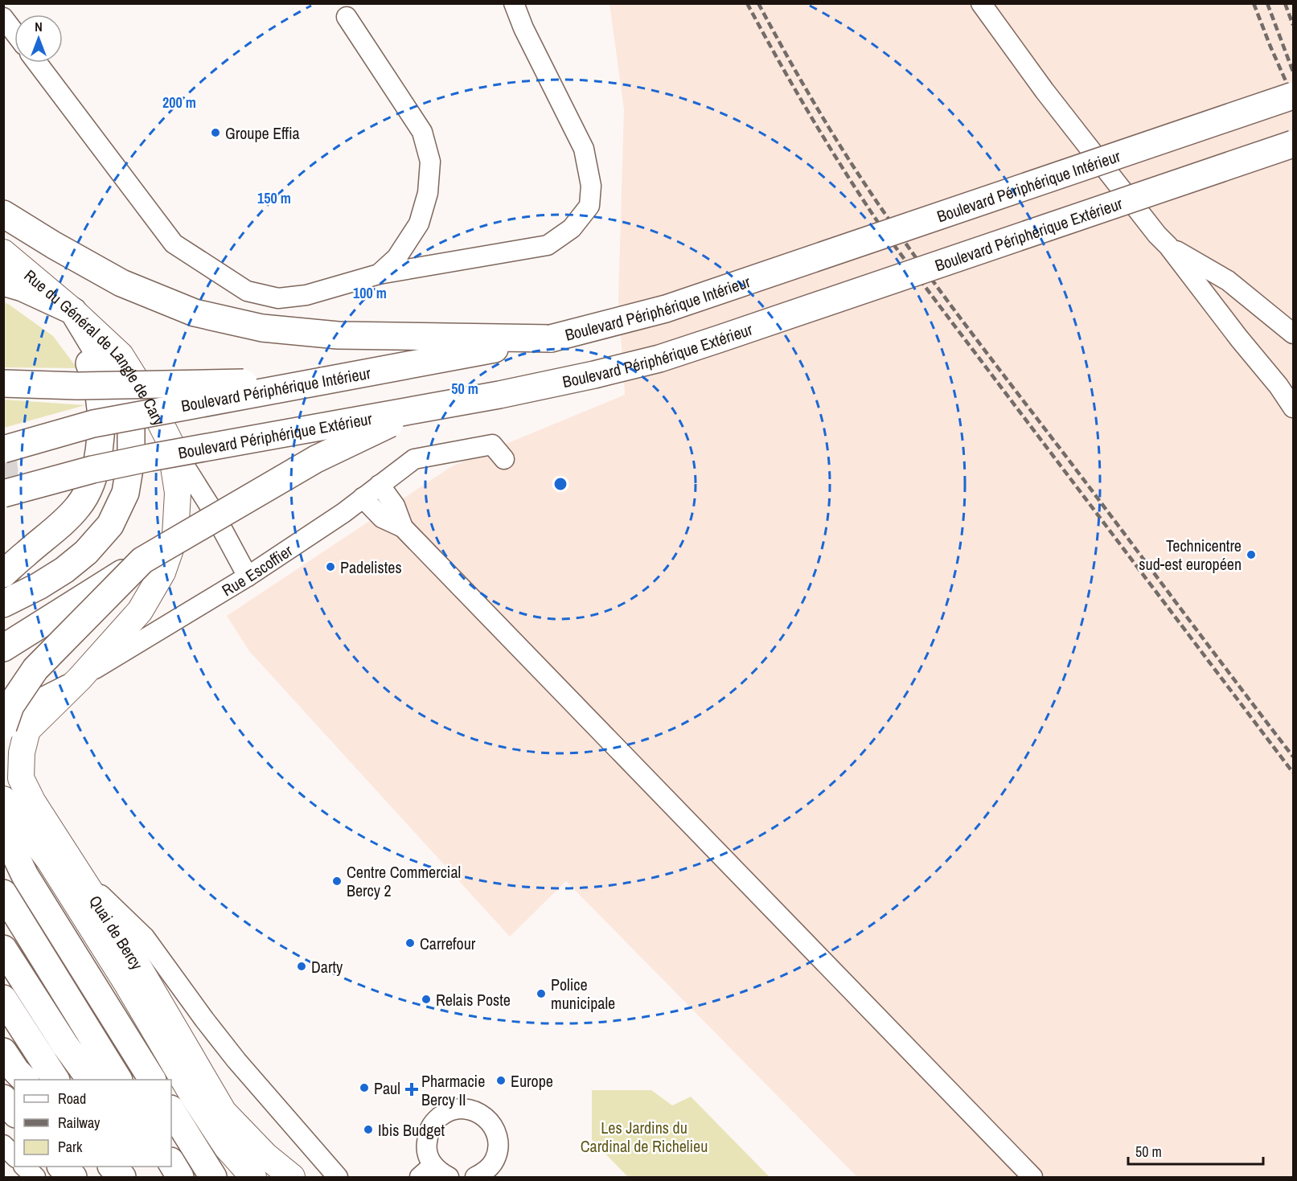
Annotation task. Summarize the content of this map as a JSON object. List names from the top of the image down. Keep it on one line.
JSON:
{"streets":{"highway":["Boulevard Périphérique Intérieur","Boulevard Périphérique Extérieur"],"main road":["Rue du Général de Langle de Cary","Quai de Bercy"],"street":["Rue Escoffier"]},"crossings":[["Rue du Général de Langle de Cary","Rue Escoffier"],["Rue du Général de Langle de Cary","Quai de Bercy"],["Rue Escoffier","Quai de Bercy"]],"parks":["Les Jardins du Cardinal de Richelieu"],"places":{"other":["Groupe Effia","Technicentre sud-est européen","Padelistes","Centre Commercial Bercy 2","Carrefour","Darty","Police municipale","Relais Poste","Europe","Paul","Ibis Budget"],"health":["Pharmacie Bercy II"]},"legend":["Road","Railway","Park"],"scale_bar":"50 m","north":"top","rings":["200 m","150 m","100 m","50 m"]}
